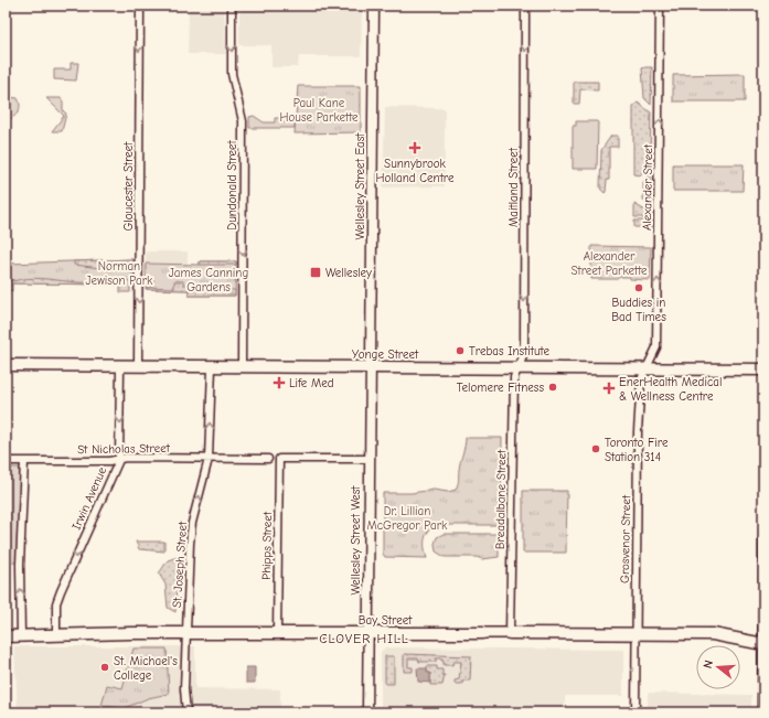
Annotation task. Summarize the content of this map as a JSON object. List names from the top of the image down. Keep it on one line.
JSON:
{"streets":{"main road":["Yonge Street","Bay Street"],"street":["Dundonald Street","Gloucester Street","Wellesley Street East","Maitland Street","Alexander Street","St Nicholas Street","Irwin Avenue","Breadalbane Street","Grosvenor Street","Wellesley Street West","Phipps Street","St. Joseph Street"]},"crossings":[["Dundonald Street","Yonge Street"],["Gloucester Street","Yonge Street"],["Wellesley Street East","Yonge Street"],["Wellesley Street East","Wellesley Street West"],["Maitland Street","Yonge Street"],["Maitland Street","Breadalbane Street"],["Alexander Street","Yonge Street"],["Alexander Street","Grosvenor Street"],["Yonge Street","Irwin Avenue"],["Yonge Street","Breadalbane Street"],["Yonge Street","Grosvenor Street"],["Yonge Street","Wellesley Street West"],["Yonge Street","St. Joseph Street"],["St Nicholas Street","Irwin Avenue"],["St Nicholas Street","St. Joseph Street"],["Irwin Avenue","Bay Street"],["Breadalbane Street","Bay Street"],["Grosvenor Street","Bay Street"],["Wellesley Street West","Phipps Street"],["Wellesley Street West","Bay Street"],["Phipps Street","Bay Street"],["St. Joseph Street","Bay Street"]],"one_way":["Dundonald Street","Gloucester Street","Maitland Street","Alexander Street","St. Joseph Street"],"districts":["CLOVER HILL"],"parks":["Paul Kane House Parkette","Alexander Street Parkette","Norman Jewison Park","James Canning Gardens","Dr. Lillian McGregor Park"],"places":{"health":["Sunnybrook Holland Centre","Life Med","EnerHealth Medical & Wellness Centre"],"transit":["Wellesley"],"other":["Buddies in Bad Times","Trebas Institute","Telomere Fitness","Toronto Fire Station 314","St. Michael's College"]},"north":"left"}
